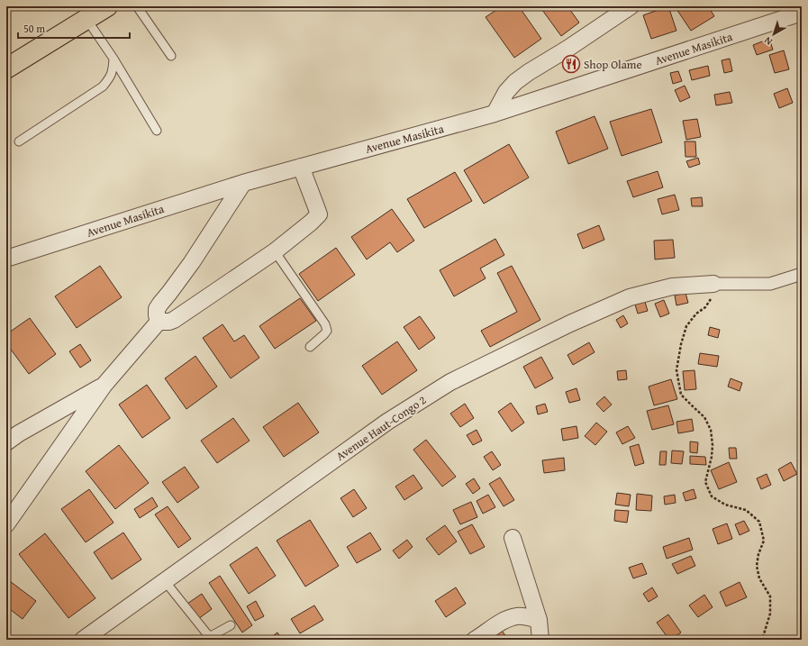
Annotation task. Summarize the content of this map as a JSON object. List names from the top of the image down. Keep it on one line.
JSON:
{"streets":{"street":["Avenue Masikita","Avenue Haut-Congo 2"]},"places":{"restaurant":["Shop Olame"]},"scale_bar":"50 m","north":"bottom left"}
